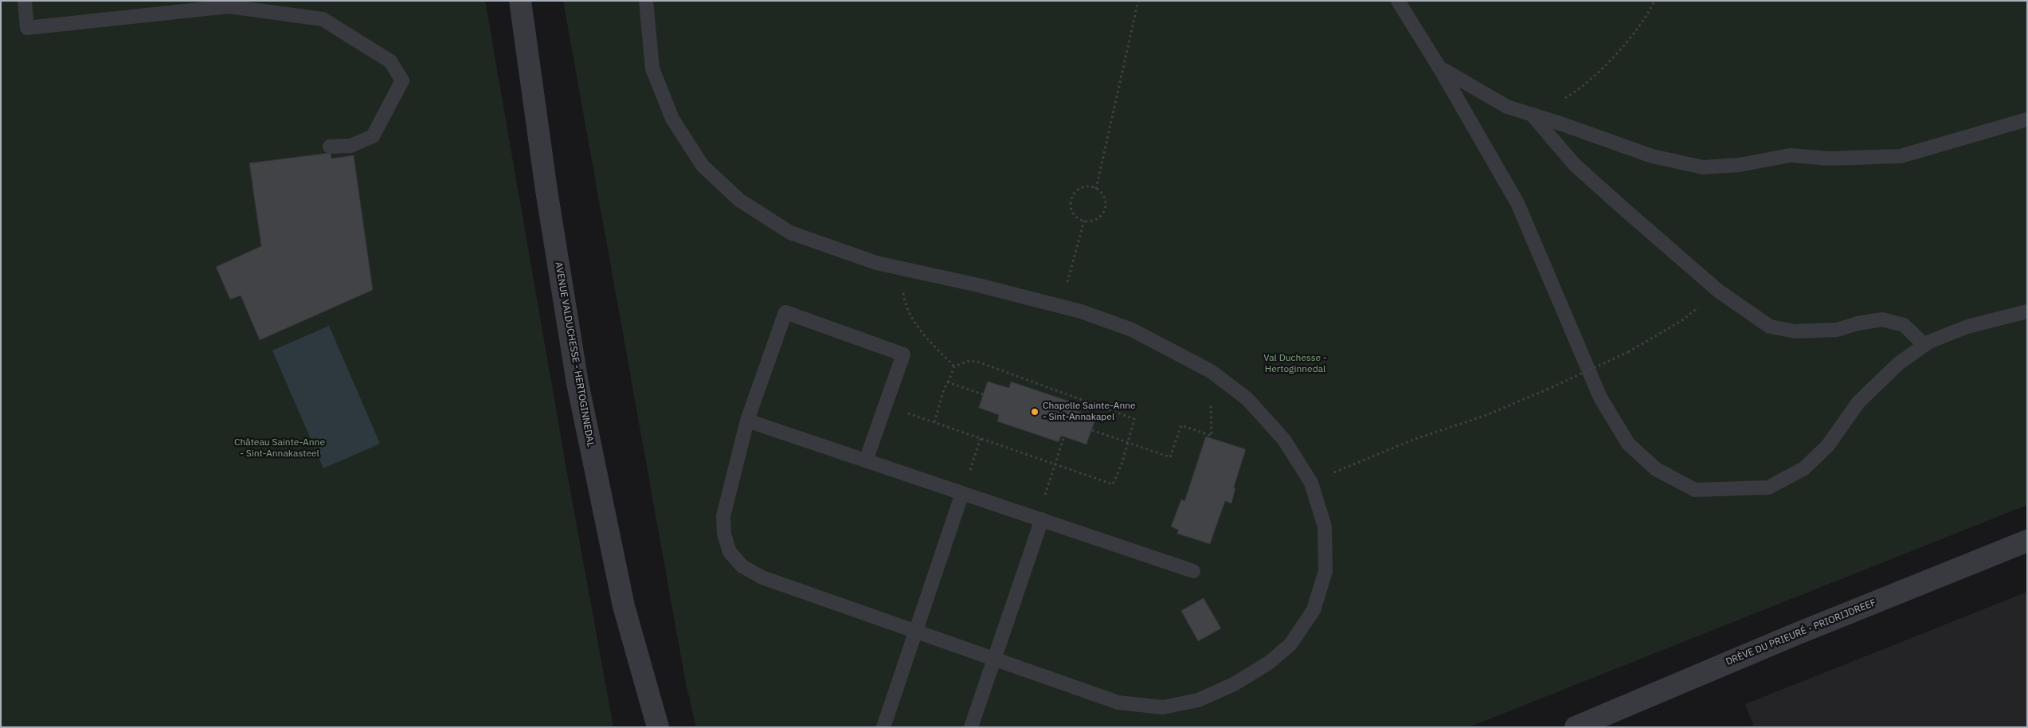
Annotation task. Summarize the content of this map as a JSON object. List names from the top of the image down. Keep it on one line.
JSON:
{"streets":{"street":["AVENUE VALDUCHESSE - HERTOGINNEDAL","DRÈVE DU PRIEURÉ - PRIORIJDREEF"]},"parks":["Val Duchesse - Hertoginnedal","Château Sainte-Anne - Sint-Annakasteel"],"places":["Chapelle Sainte-Anne - Sint-Annakapel"]}
